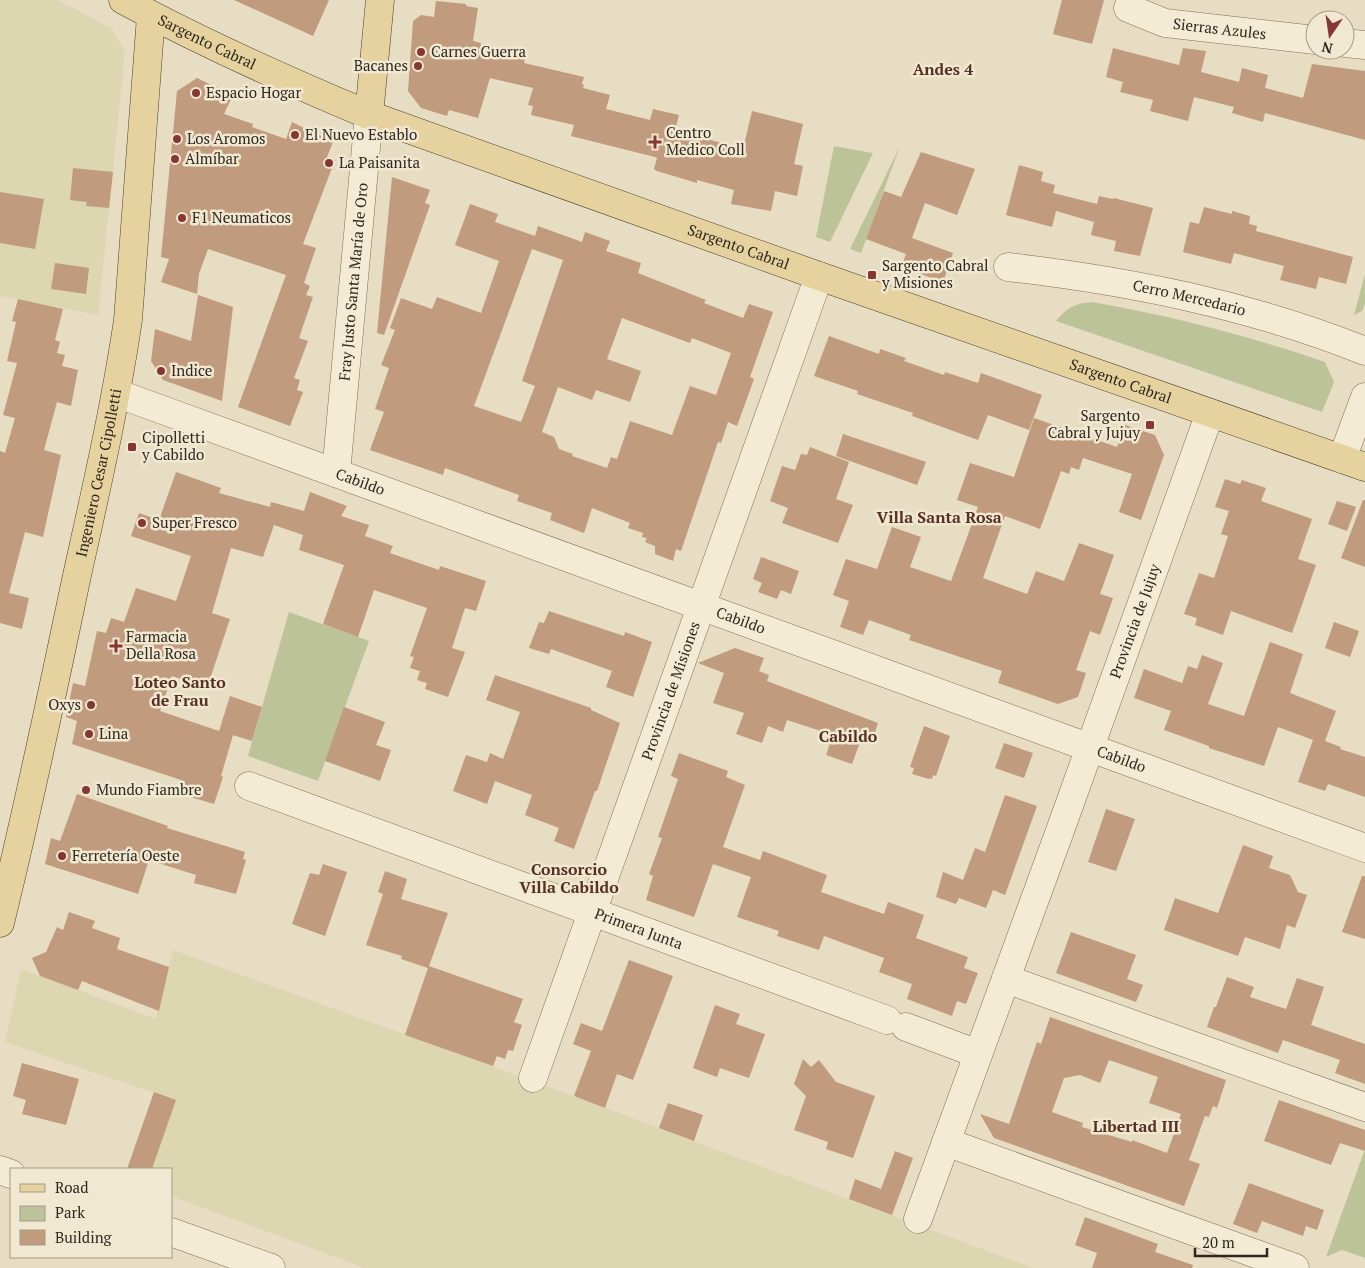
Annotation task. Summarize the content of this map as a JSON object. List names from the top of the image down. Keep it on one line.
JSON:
{"streets":{"main road":["Sargento Cabral","Fray Justo Santa María de Oro","Ingeniero Cesar Cipolletti"],"street":["Sierras Azules","Cerro Mercedario","Cabildo","Provincia de Jujuy","Provincia de Misiones","Primera Junta"]},"crossings":[["Sargento Cabral","Fray Justo Santa María de Oro"],["Sargento Cabral","Ingeniero Cesar Cipolletti"],["Sargento Cabral","Provincia de Jujuy"],["Sargento Cabral","Provincia de Misiones"],["Fray Justo Santa María de Oro","Cabildo"],["Ingeniero Cesar Cipolletti","Cabildo"],["Cabildo","Provincia de Jujuy"],["Cabildo","Provincia de Misiones"],["Provincia de Jujuy","Primera Junta"],["Provincia de Misiones","Primera Junta"]],"districts":["Andes 4","Villa Santa Rosa","Loteo Santo de Frau","Cabildo","Consorcio Villa Cabildo","Libertad III"],"places":{"other":["Carnes Guerra","Bacanes","Espacio Hogar","El Nuevo Establo","Los Aromos","Almíbar","La Paisanita","F1 Neumaticos","Indice","Super Fresco","Oxys","Lina","Mundo Fiambre","Ferretería Oeste"],"health":["Centro Medico Coll","Farmacia Della Rosa"],"transit":["Sargento Cabral y Misiones","Sargento Cabral y Jujuy","Cipolletti y Cabildo"]},"legend":["Road","Park","Building"],"scale_bar":"20 m","north":"bottom"}
